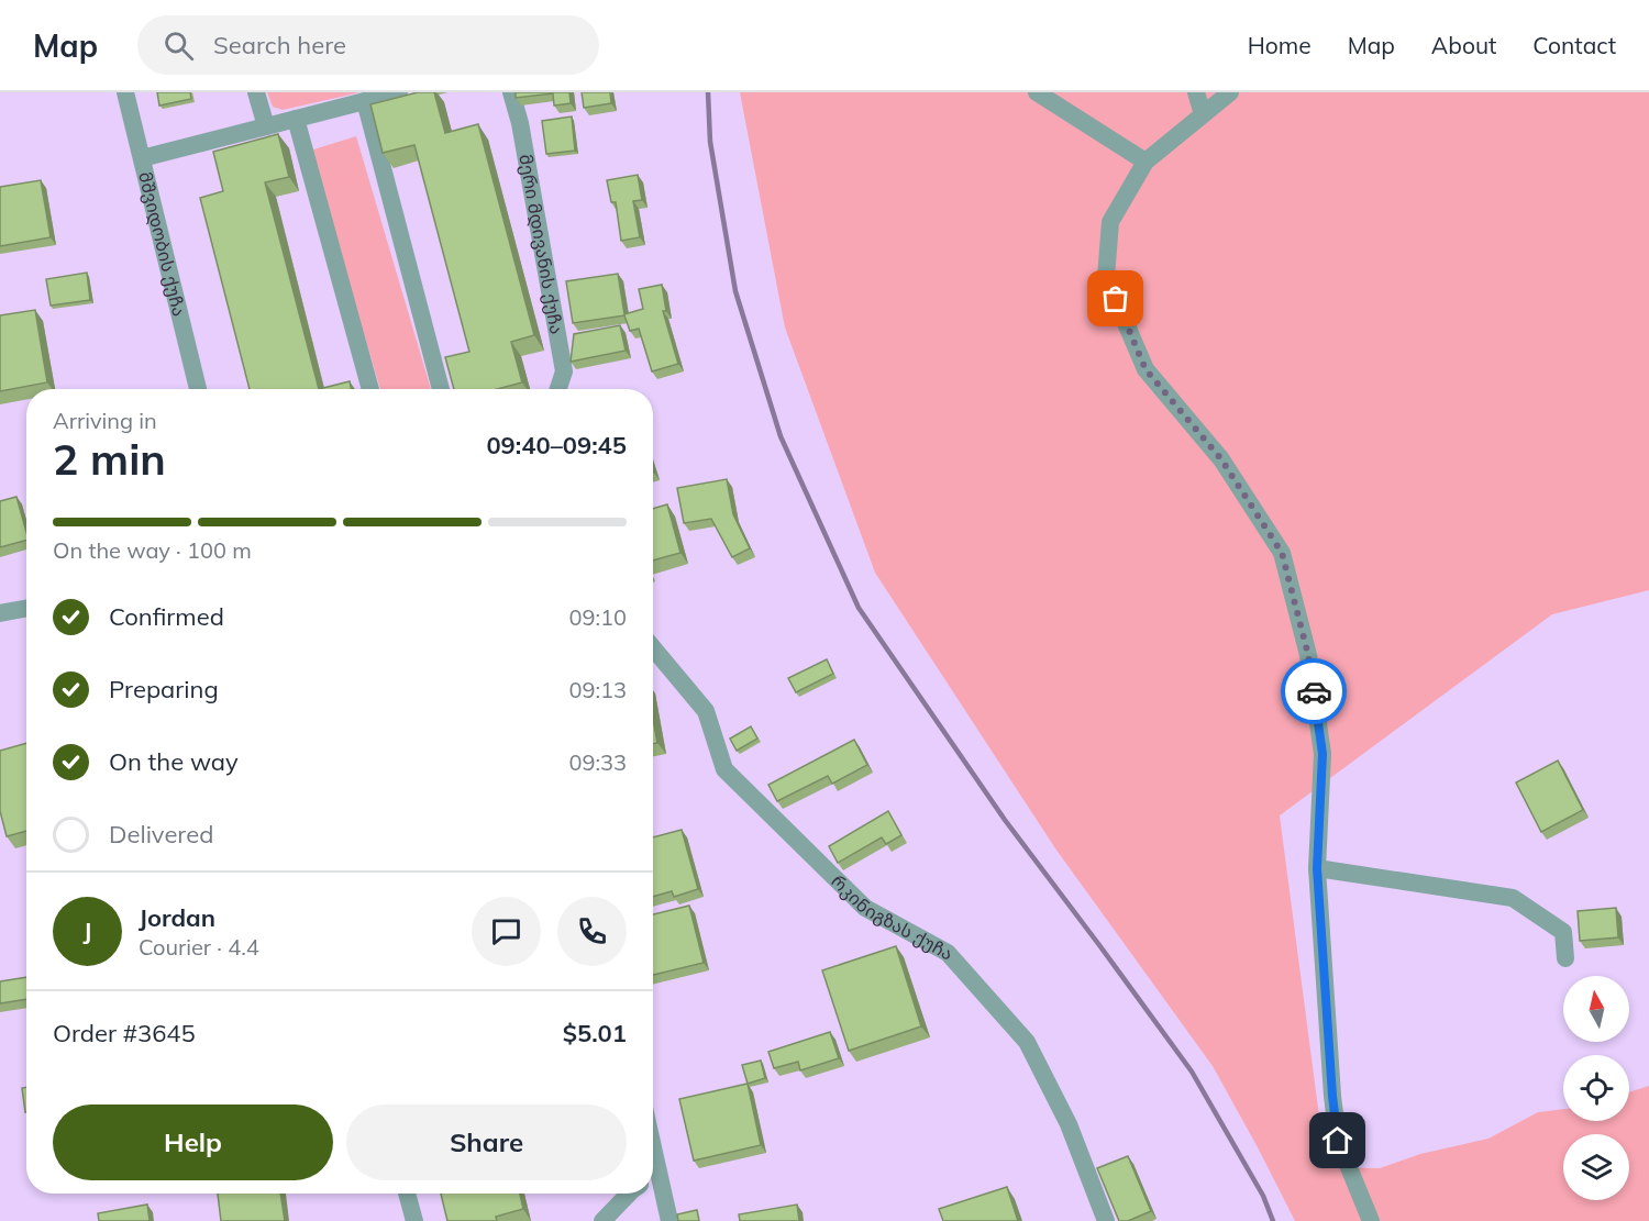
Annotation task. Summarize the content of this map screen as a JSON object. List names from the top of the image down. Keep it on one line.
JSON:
{"streets":{"street":["მშვიდობის ქუჩა","მერი მდივანის ქუჩა","რკინიგზას ქუჩა"]},"north":"top","page":{"header":"Map","search":"Search here","nav":["Home","Map","About","Contact"],"heading":["2 min","Arriving in","09:40–09:45"],"panel":["Jordan","Courier · 4.4","Order #3645","$5.01"],"bar":"On the way · 100 m","list":[["Confirmed","09:10"],["Preparing","09:13"],["On the way","09:33"],"Delivered"],"round":"J","buttons":["Help","Share"]}}
